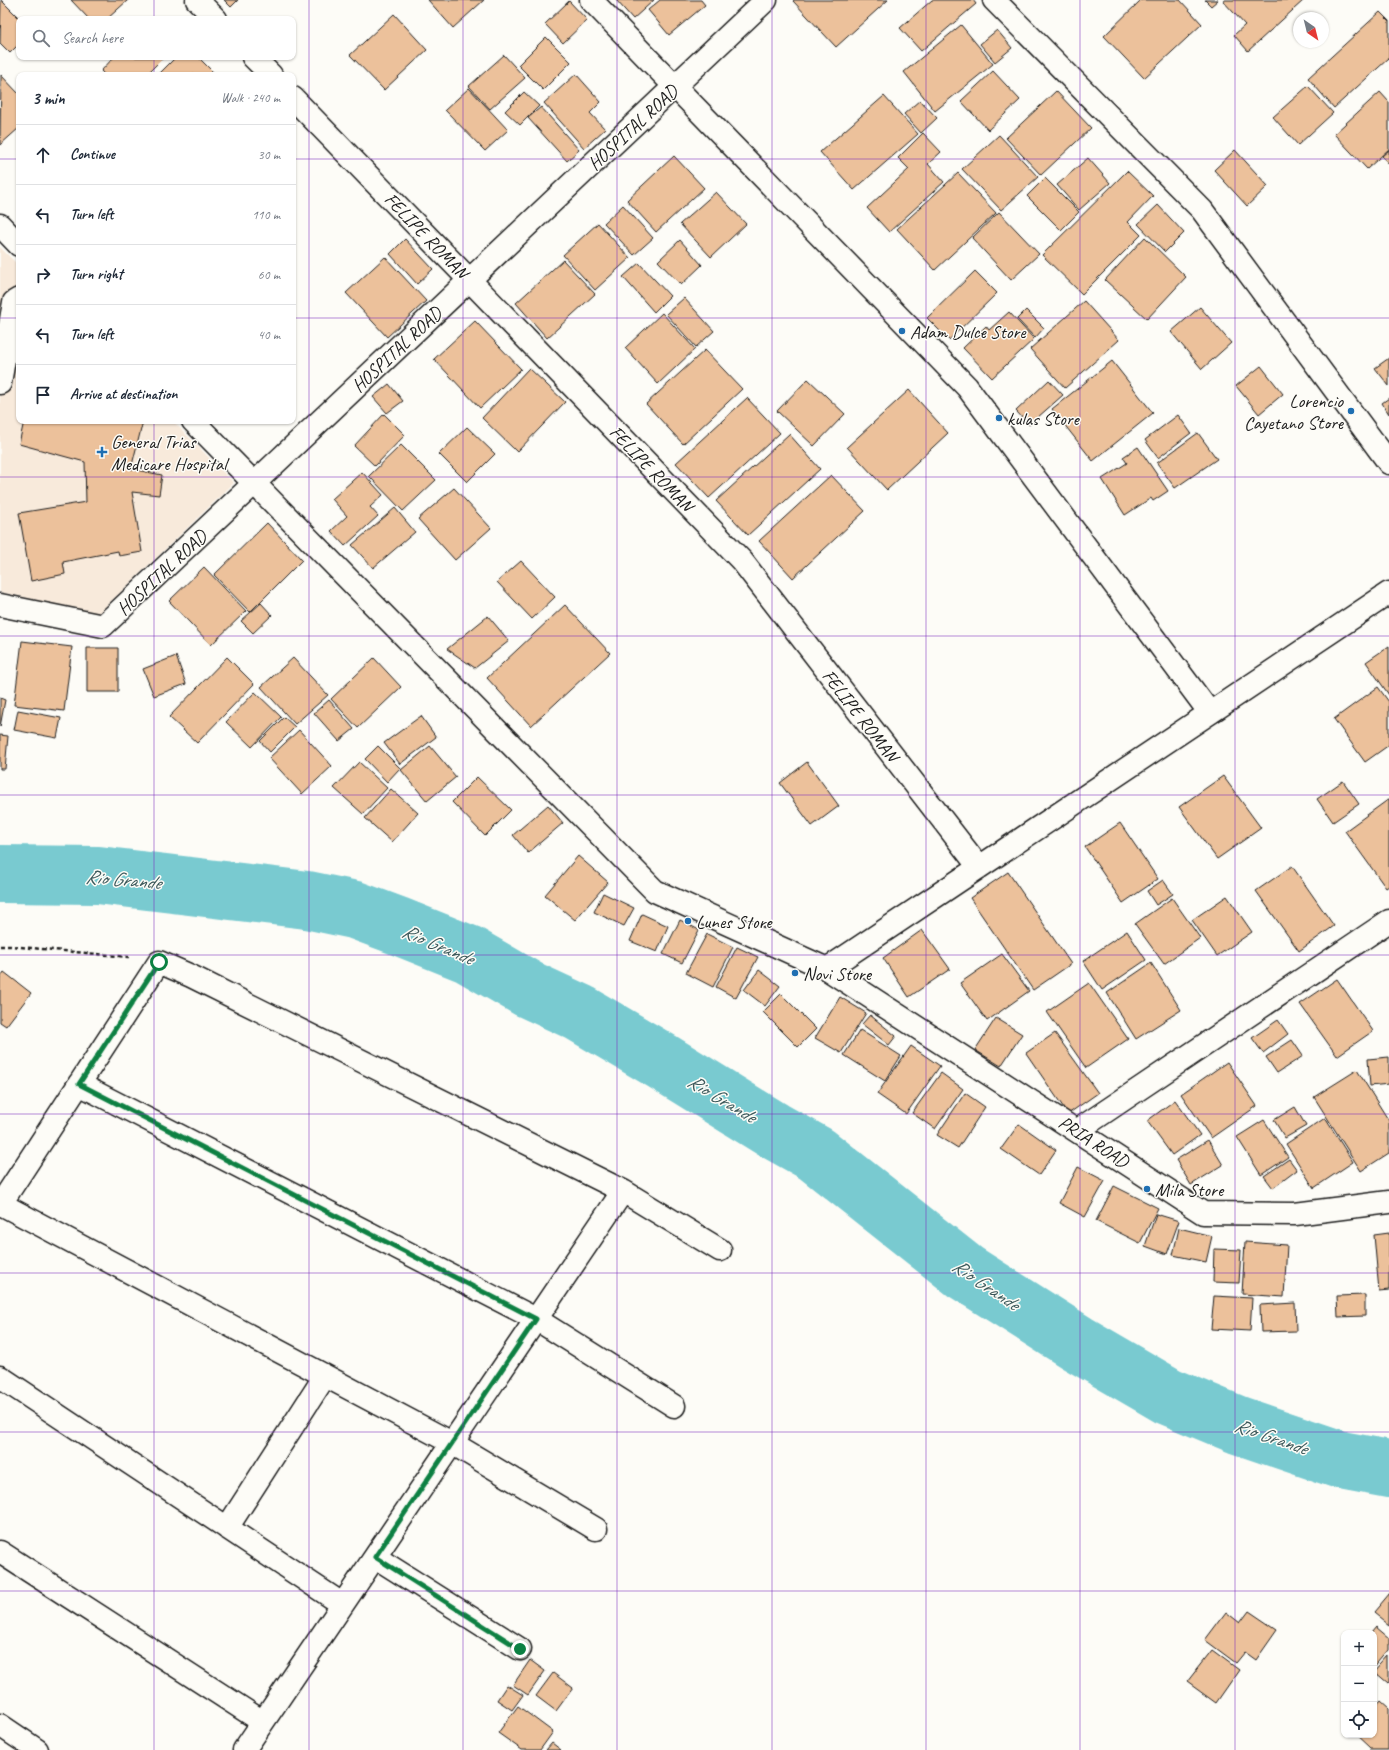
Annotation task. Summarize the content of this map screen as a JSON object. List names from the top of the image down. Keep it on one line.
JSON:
{"streets":{"street":["HOSPITAL ROAD","FELIPE ROMAN","PRIA ROAD"]},"crossings":[["HOSPITAL ROAD","FELIPE ROMAN"],["HOSPITAL ROAD","PRIA ROAD"]],"water":["Rio Grande"],"places":{"other":["Adam Dulce Store","Lorencio Cayetano Store","kulas Store","Lunes Store","Novi Store","Mila Store"],"health":["General Trias Medicare Hospital"]},"north":"bottom right","page":{"search":"Search here","heading":["3 min","Walk · 240 m"],"list":[["Continue","30 m"],["Turn left","110 m"],["Turn right","60 m"],["Turn left","40 m"],"Arrive at destination"],"map_buttons":["+","−"]}}
